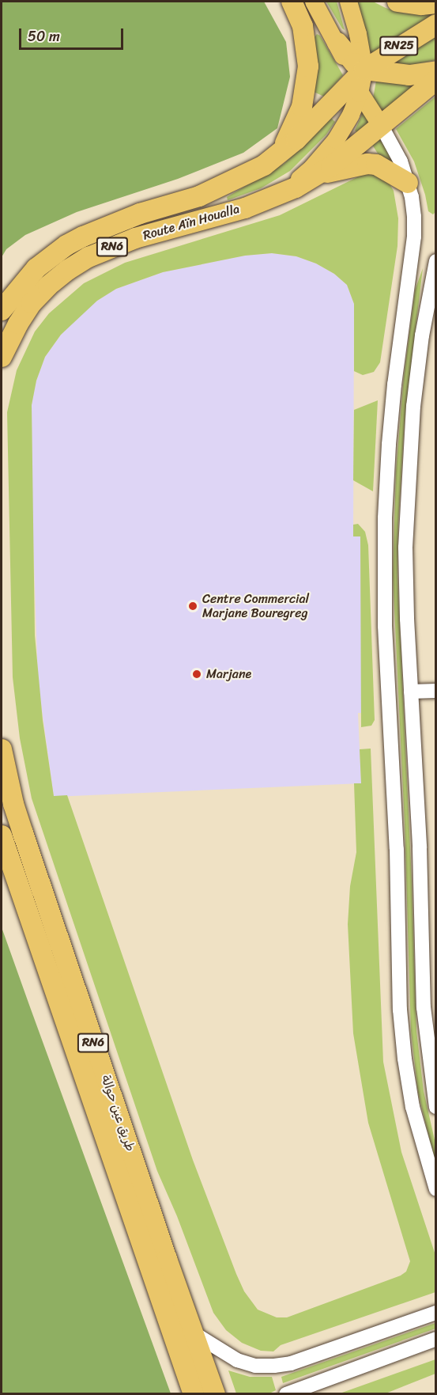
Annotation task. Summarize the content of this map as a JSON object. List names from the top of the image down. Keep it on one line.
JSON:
{"streets":{"highway":["RN25","Route Aïn Houalla","RN6","طريق عين حوالة"]},"crossings":[["RN25","Route Aïn Houalla"]],"places":["Centre Commercial Marjane Bouregreg","Marjane"],"scale_bar":"50 m"}
